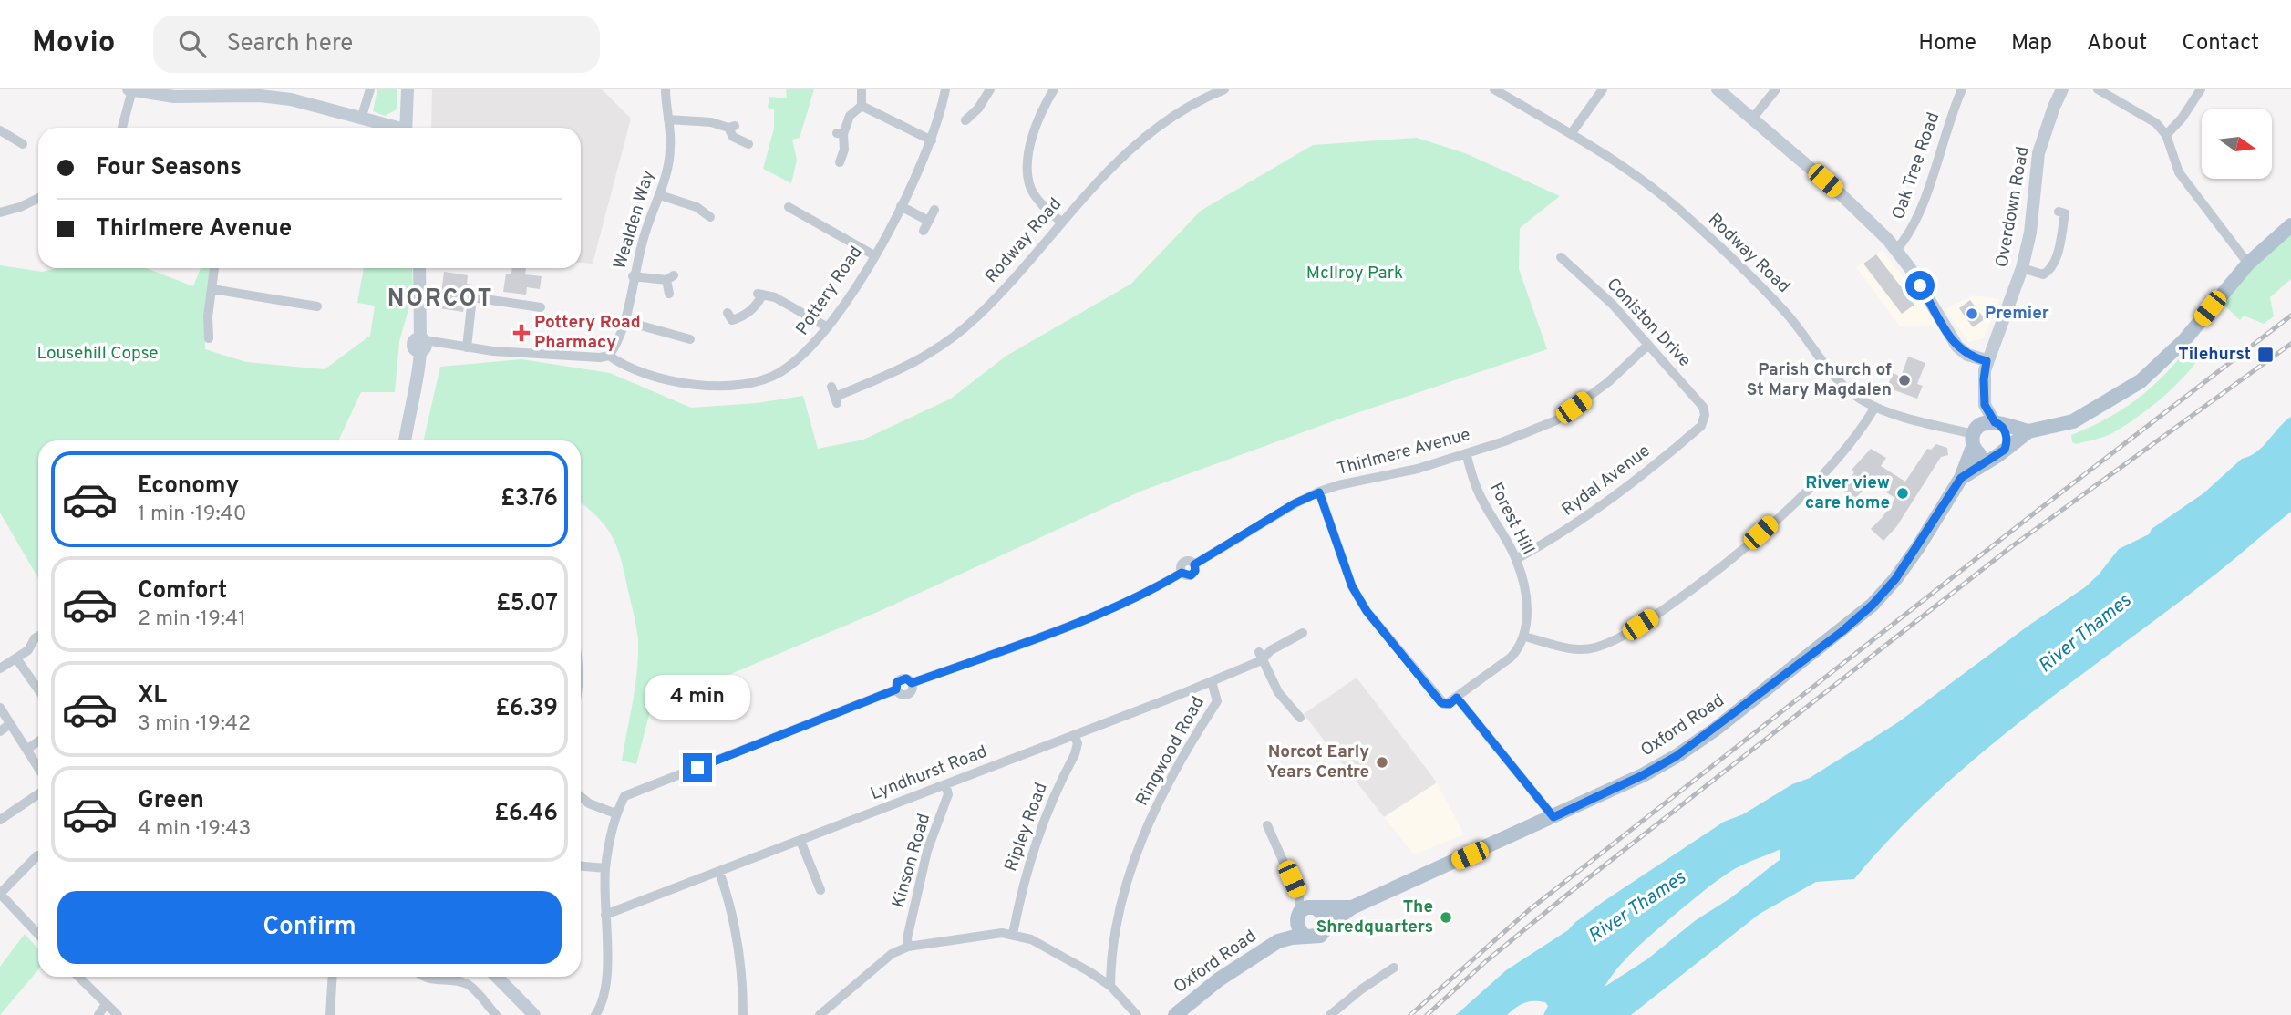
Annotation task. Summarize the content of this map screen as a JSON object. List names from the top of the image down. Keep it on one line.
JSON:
{"streets":{"main road":["Oxford Road"],"street":["Oak Tree Road","Overdown Road","Wealden Way","Rodway Road","Pottery Road","Coniston Drive","Thirlmere Avenue","Rydal Avenue","Forest Hill","Ringwood Road","Lyndhurst Road","Ripley Road","Kinson Road"]},"crossings":[["Overdown Road","Rodway Road"],["Overdown Road","Oxford Road"],["Wealden Way","Pottery Road"],["Rodway Road","Oxford Road"],["Coniston Drive","Thirlmere Avenue"],["Coniston Drive","Rydal Avenue"],["Thirlmere Avenue","Forest Hill"],["Rydal Avenue","Forest Hill"],["Ringwood Road","Lyndhurst Road"],["Lyndhurst Road","Ripley Road"],["Lyndhurst Road","Kinson Road"]],"districts":["NORCOT"],"water":["River Thames"],"parks":["McIlroy Park","Lousehill Copse"],"places":{"other":["Premier","Parish Church of St Mary Magdalen","River view care home","Norcot Early Years Centre","The Shredquarters"],"health":["Pottery Road Pharmacy"],"transit":["Tilehurst"]},"north":"right","page":{"header":"Movio","search":"Search here","nav":["Home","Map","About","Contact"],"banner":["Four Seasons","Thirlmere Avenue"],"list":[{"name":"Economy","note":"1 min · 19:40","value":"£3.76"},{"name":"Comfort","note":"2 min · 19:41","value":"£5.07"},{"name":"XL","note":"3 min · 19:42","value":"£6.39"},{"name":"Green","note":"4 min · 19:43","value":"£6.46"}],"bubble":"4 min","buttons":"Confirm"}}
